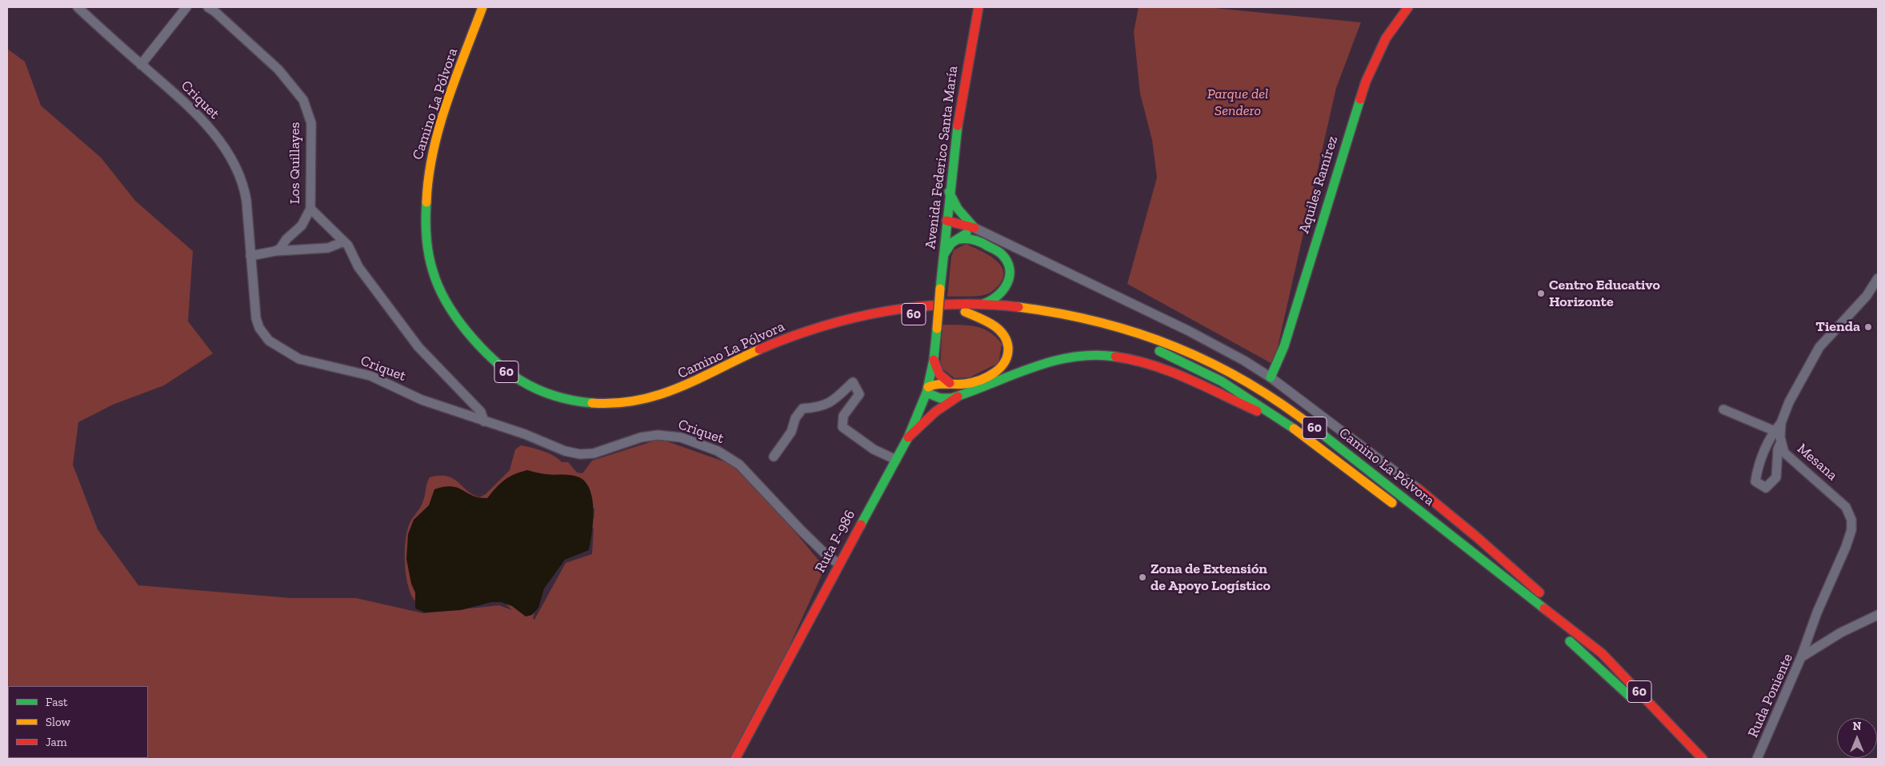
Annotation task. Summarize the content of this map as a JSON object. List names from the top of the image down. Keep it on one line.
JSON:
{"streets":{"main road":["Camino La Pólvora","Avenida Federico Santa María","Aquiles Ramírez","60","Ruta F-986"],"street":["Criquet","Los Quillayes","Mesana","Ruda Poniente"]},"crossings":[["Criquet","Ruta F-986"],["Avenida Federico Santa María","Ruta F-986"],["Mesana","Ruda Poniente"]],"parks":["Parque del Sendero"],"places":["Centro Educativo Horizonte","Tienda","Zona de Extensión de Apoyo Logístico"],"legend":["Fast","Slow","Jam"],"north":"top"}
